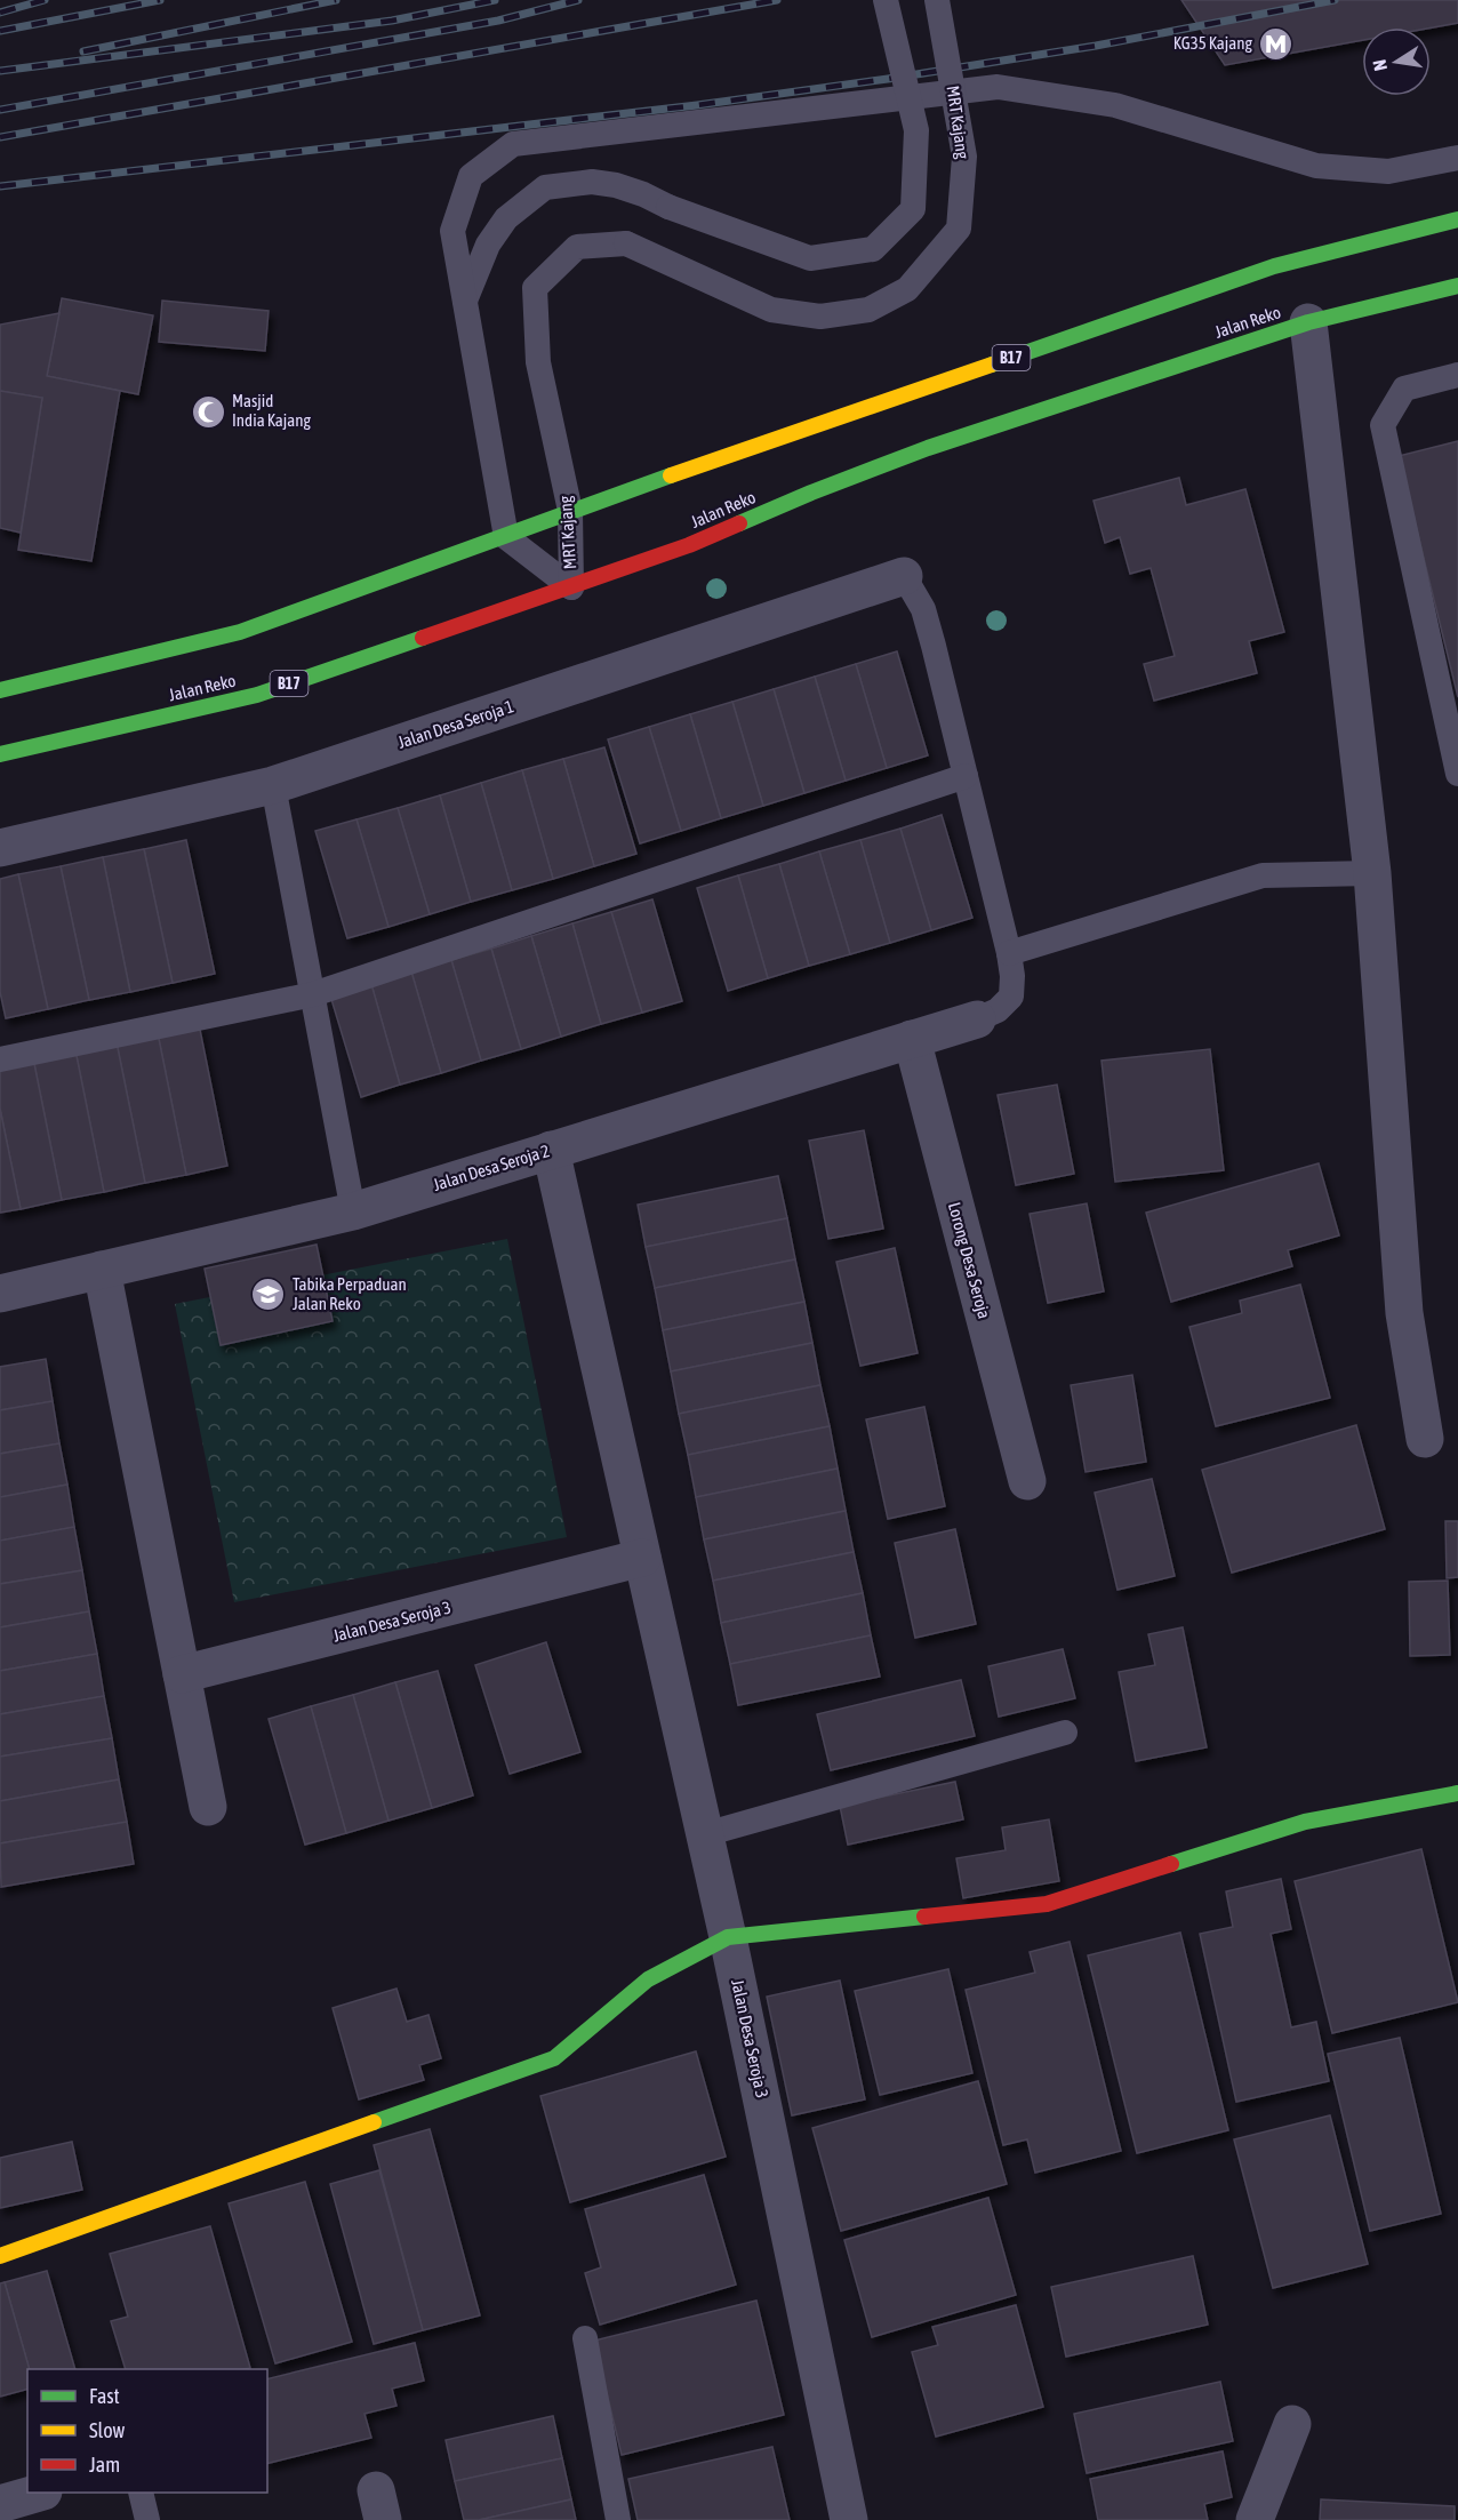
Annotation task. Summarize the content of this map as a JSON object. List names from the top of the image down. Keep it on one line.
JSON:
{"streets":{"main road":["Jalan Reko","B17"],"street":["Jalan Desa Seroja 1","Jalan Desa Seroja 2","Lorong Desa Seroja","Jalan Desa Seroja 3"],"lane":["MRT Kajang"]},"crossings":[["MRT Kajang","Jalan Reko"],["MRT Kajang","B17"],["Jalan Desa Seroja 2","Lorong Desa Seroja"],["Jalan Desa Seroja 2","Jalan Desa Seroja 3"]],"places":{"metro station":["KG35 Kajang"],"mosque":["Masjid India Kajang"],"school or university":["Tabika Perpaduan Jalan Reko"]},"legend":["Fast","Slow","Jam"],"north":"left"}
